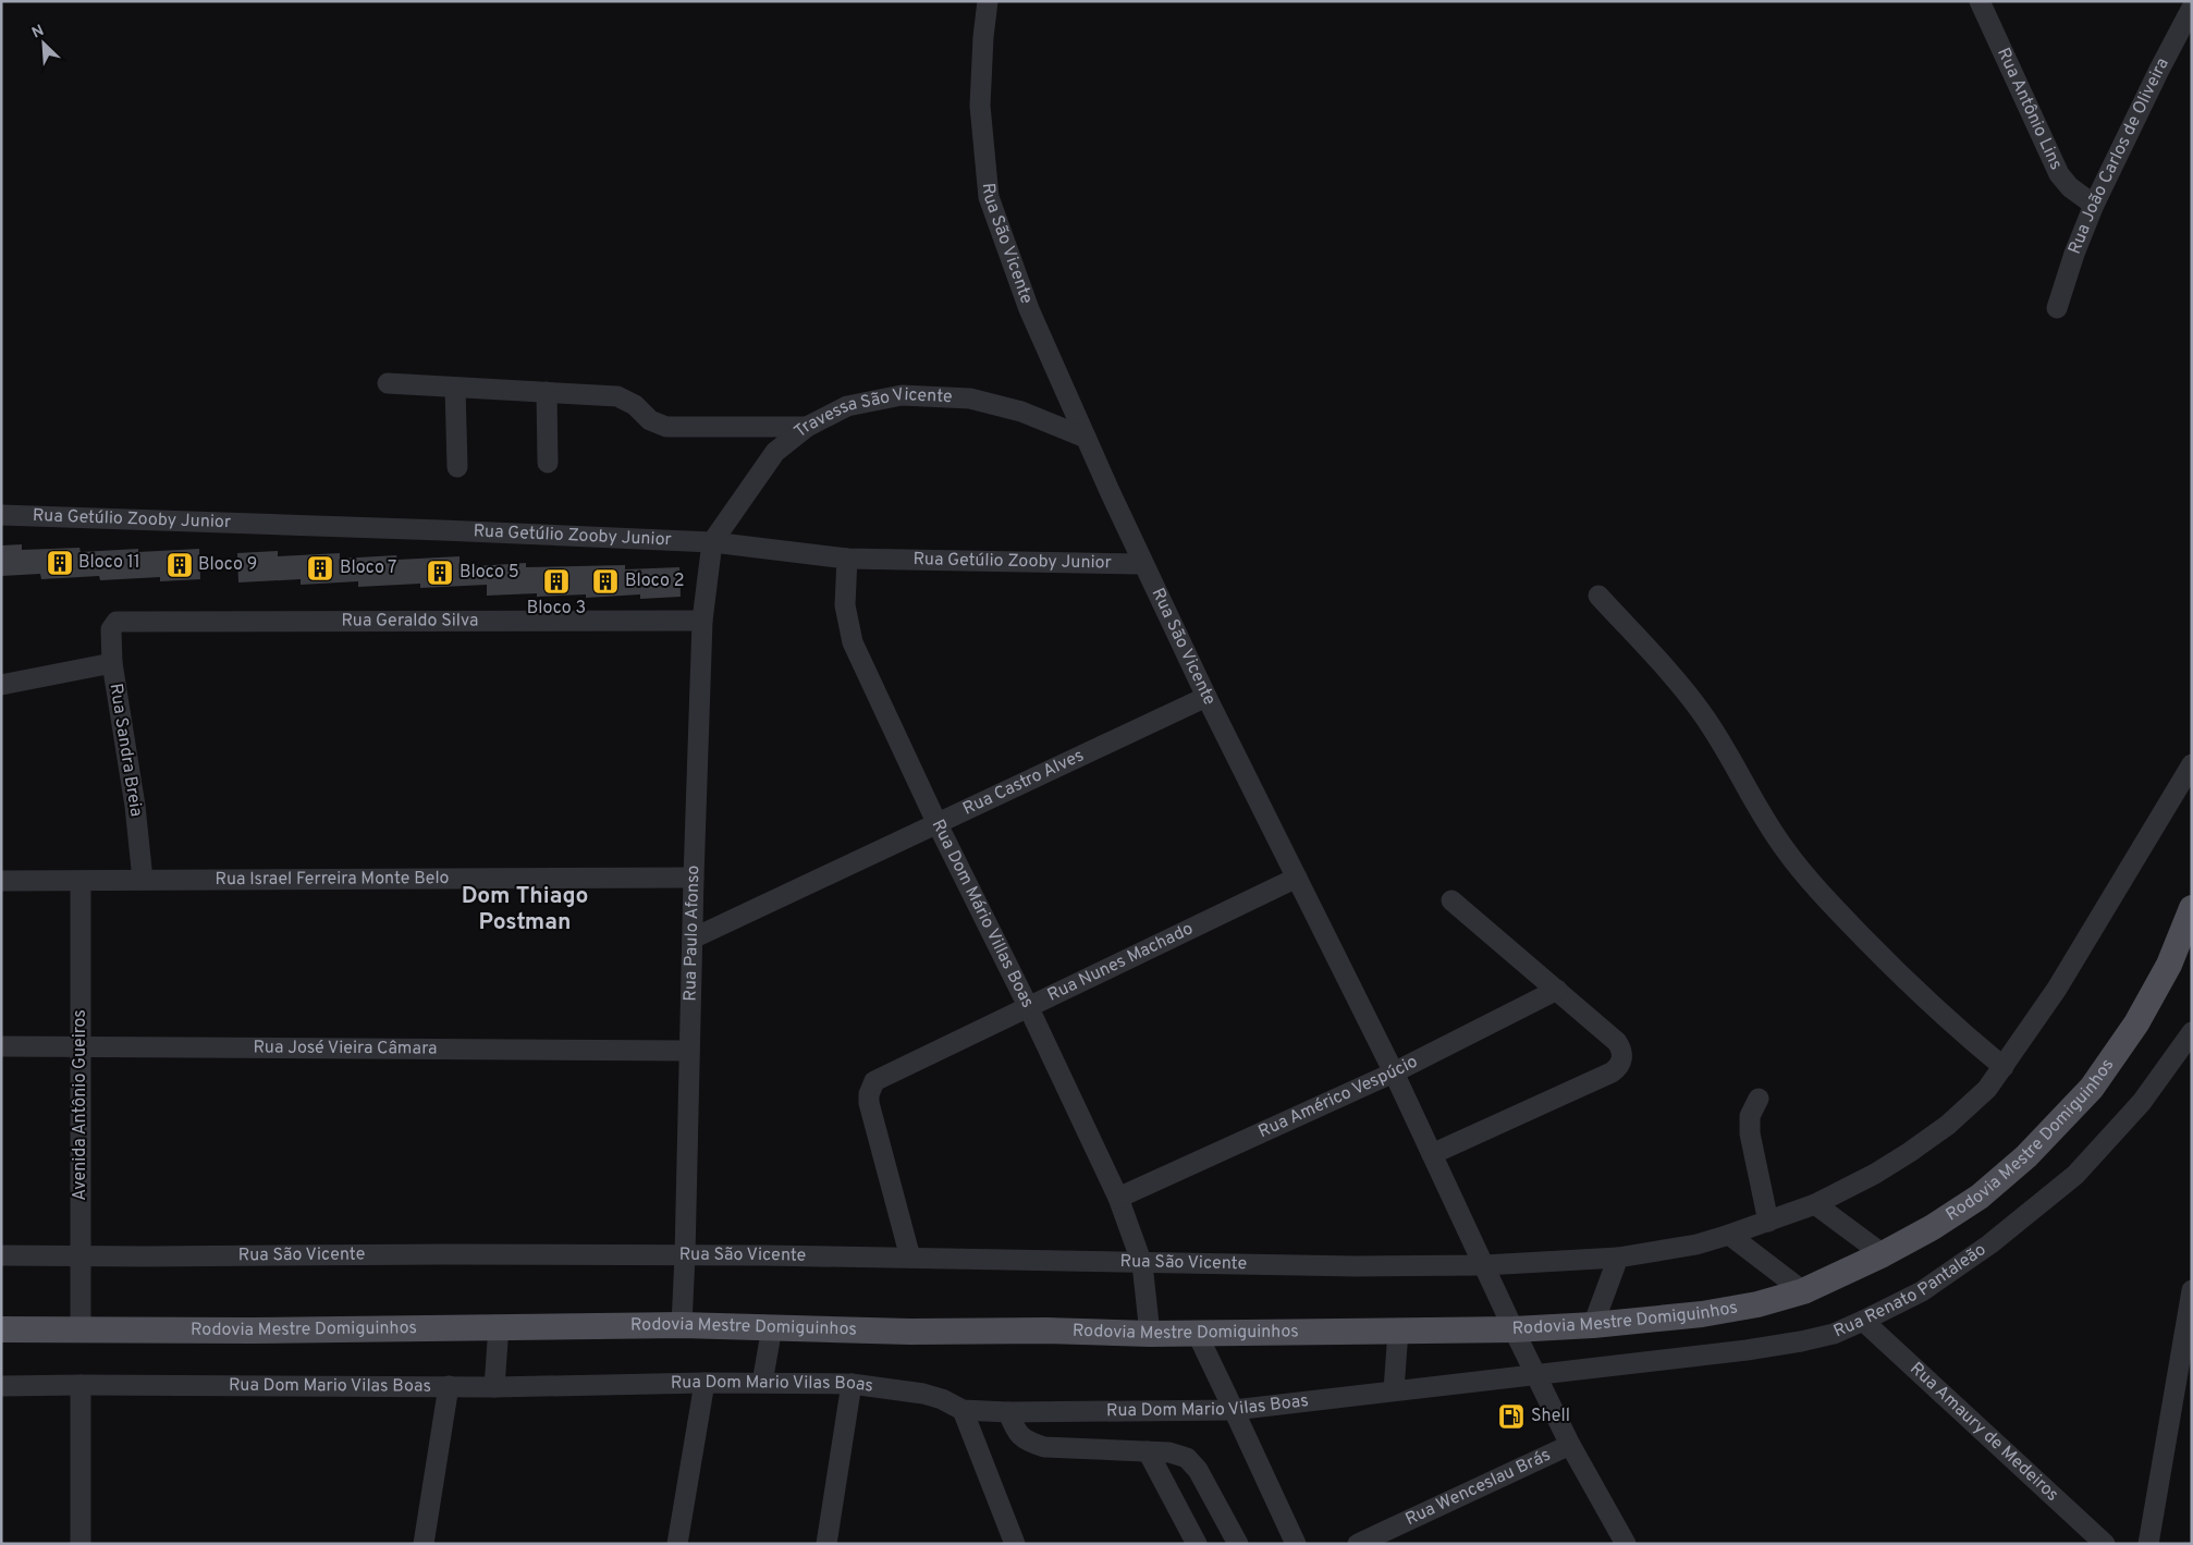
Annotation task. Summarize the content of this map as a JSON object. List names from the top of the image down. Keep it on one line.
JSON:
{"streets":{"main road":["Rodovia Mestre Domiguinhos"],"street":["Rua Antônio Lins","Rua João Carlos de Oliveira","Rua São Vicente","Travessa São Vicente","Rua Getúlio Zooby Junior","Rua Geraldo Silva","Rua Sandra Breia","Rua Castro Alves","Rua Israel Ferreira Monte Belo","Rua Dom Mário Villas Boas","Rua Paulo Afonso","Rua Nunes Machado","Rua José Vieira Câmara","Rua Américo Vespúcio","Avenida Antônio Gueiros","Rua Renato Pantaleão","Rua Dom Mario Vilas Boas","Rua Amaury de Medeiros","Rua Wenceslau Brás"]},"crossings":[["Rua Antônio Lins","Rua João Carlos de Oliveira"],["Rua São Vicente","Travessa São Vicente"],["Rua São Vicente","Rua Getúlio Zooby Junior"],["Rua São Vicente","Rua Castro Alves"],["Rua São Vicente","Rua Dom Mário Villas Boas"],["Rua São Vicente","Rua Paulo Afonso"],["Rua São Vicente","Rua Nunes Machado"],["Rua São Vicente","Rua Américo Vespúcio"],["Rua São Vicente","Avenida Antônio Gueiros"],["Rua São Vicente","Rodovia Mestre Domiguinhos"],["Rua São Vicente","Rua Renato Pantaleão"],["Rua São Vicente","Rua Dom Mario Vilas Boas"],["Rua São Vicente","Rua Wenceslau Brás"],["Travessa São Vicente","Rua Getúlio Zooby Junior"],["Travessa São Vicente","Rua Paulo Afonso"],["Rua Getúlio Zooby Junior","Rua Dom Mário Villas Boas"],["Rua Getúlio Zooby Junior","Rua Paulo Afonso"],["Rua Geraldo Silva","Rua Sandra Breia"],["Rua Geraldo Silva","Rua Paulo Afonso"],["Rua Sandra Breia","Rua Israel Ferreira Monte Belo"],["Rua Castro Alves","Rua Dom Mário Villas Boas"],["Rua Castro Alves","Rua Paulo Afonso"],["Rua Israel Ferreira Monte Belo","Rua Paulo Afonso"],["Rua Israel Ferreira Monte Belo","Avenida Antônio Gueiros"],["Rua Dom Mário Villas Boas","Rua Nunes Machado"],["Rua Dom Mário Villas Boas","Rua Américo Vespúcio"],["Rua Dom Mário Villas Boas","Rodovia Mestre Domiguinhos"],["Rua Paulo Afonso","Rua José Vieira Câmara"],["Rua Paulo Afonso","Rodovia Mestre Domiguinhos"],["Rua José Vieira Câmara","Avenida Antônio Gueiros"],["Avenida Antônio Gueiros","Rodovia Mestre Domiguinhos"],["Rua Renato Pantaleão","Rua Dom Mario Vilas Boas"],["Rua Renato Pantaleão","Rua Amaury de Medeiros"]],"districts":["Dom Thiago Postman"],"places":{"building":["Bloco 11","Bloco 9","Bloco 7","Bloco 5","Bloco 3","Bloco 2"],"fuel station":["Shell"]},"north":"top left"}
